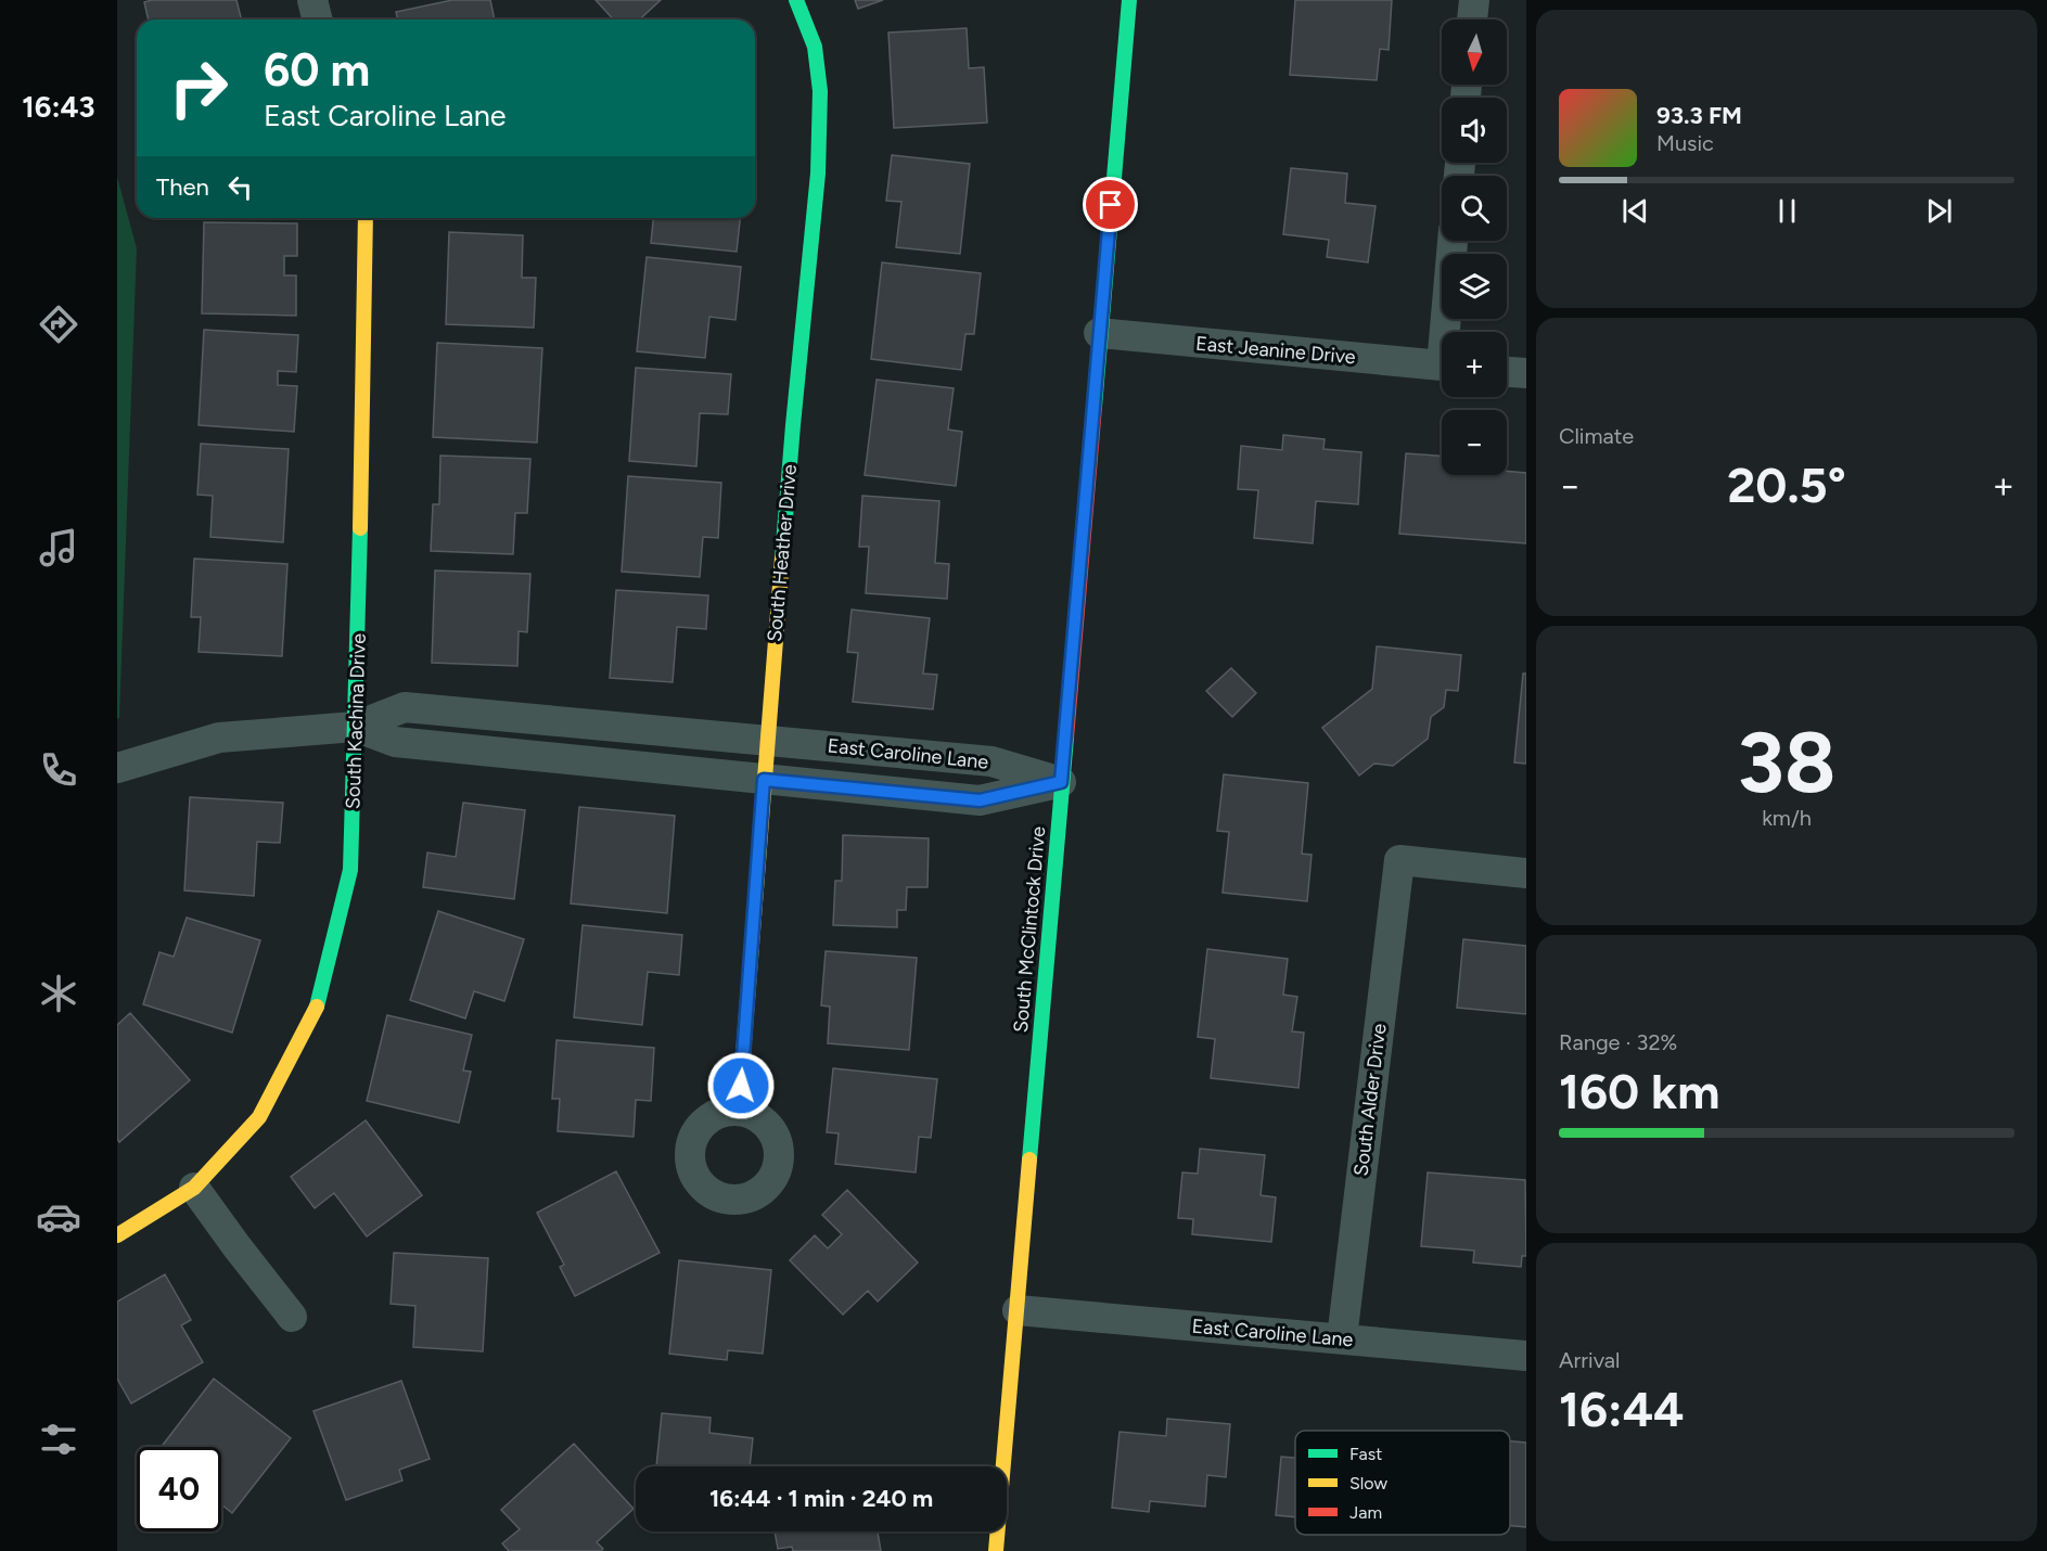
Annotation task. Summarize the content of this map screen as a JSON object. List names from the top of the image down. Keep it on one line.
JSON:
{"streets":{"street":["East Jeanine Drive","South Heather Drive","South Kachina Drive","East Caroline Lane","South McClintock Drive","South Alder Drive"]},"crossings":[["East Jeanine Drive","South McClintock Drive"],["South Heather Drive","East Caroline Lane"],["South Kachina Drive","East Caroline Lane"],["East Caroline Lane","South McClintock Drive"],["East Caroline Lane","South Alder Drive"]],"legend":["Fast","Slow","Jam"],"north":"bottom","page":{"tabs":"16:43","map_buttons":["+","−"],"turn":["60 m","East Caroline Lane"],"song":["93.3 FM","Music"],"then":"Then","tile":["Climate",["38","km/h"],["Range · 32%","160 km"],["Arrival","16:44"]],"heat":["−","20.5°","+"],"limit":"40","trip":"16:44 · 1 min · 240 m"}}
